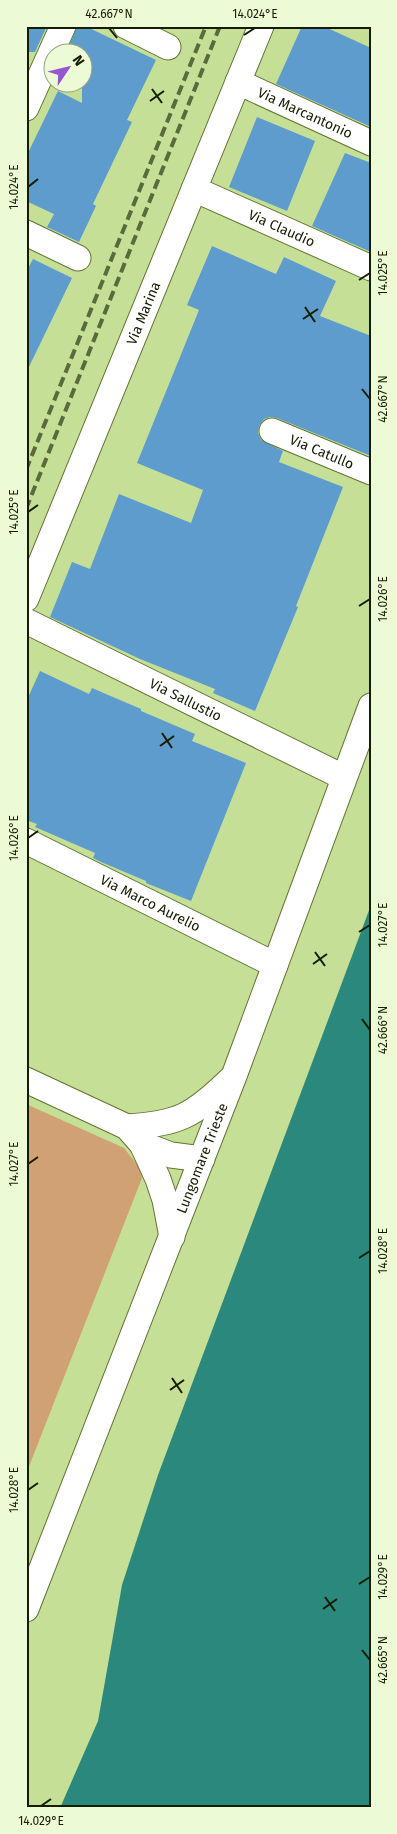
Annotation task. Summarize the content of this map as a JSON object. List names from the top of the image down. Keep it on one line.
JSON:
{"streets":{"street":["Via Marcantonio","Via Claudio","Via Marina","Via Catullo","Via Sallustio","Via Marco Aurelio","Lungomare Trieste"]},"crossings":[["Via Marcantonio","Via Marina"],["Via Claudio","Via Marina"],["Via Sallustio","Lungomare Trieste"],["Via Marco Aurelio","Lungomare Trieste"]],"north":"top right","coordinates":["42.667°N","14.024°E","14.025°E","14.026°E","14.027°E","42.666°N","14.028°E","14.029°E","42.665°N"]}
